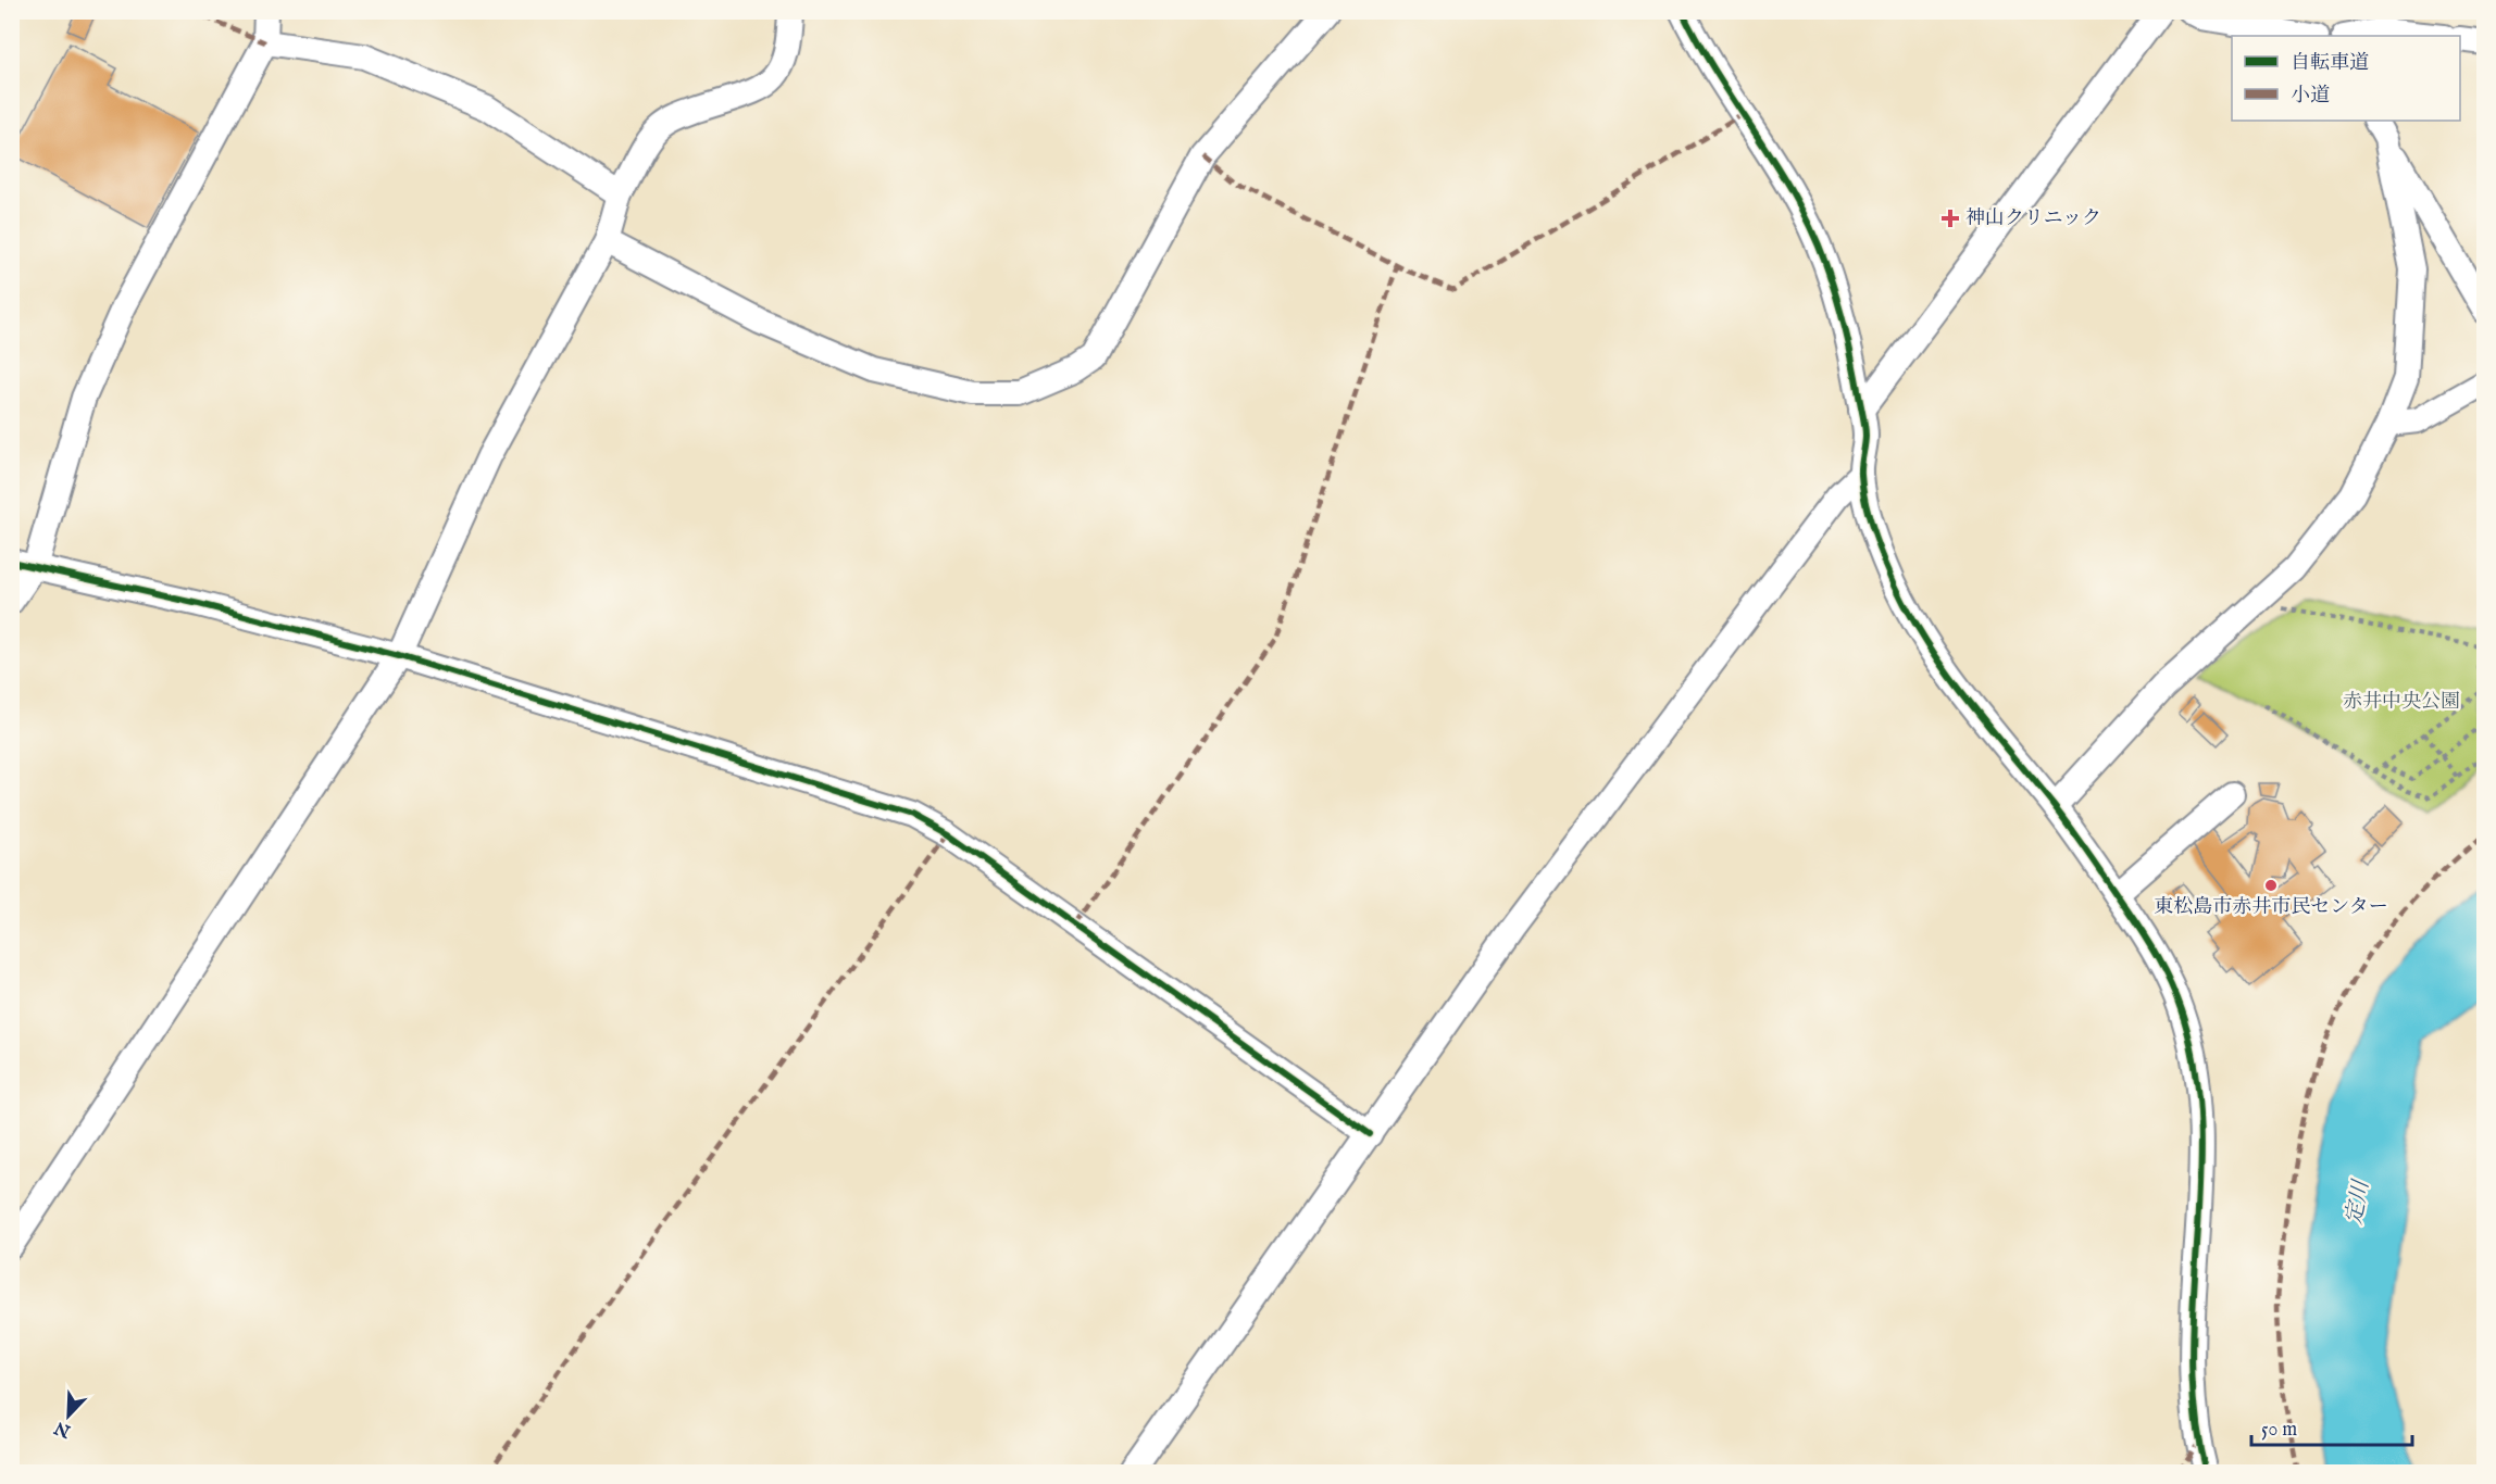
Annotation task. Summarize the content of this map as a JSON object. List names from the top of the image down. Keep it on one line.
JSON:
{"water":["定川"],"parks":["赤井中央公園"],"places":{"health":["神山クリニック"],"other":["東松島市赤井市民センター"]},"legend":["自転車道","小道"],"scale_bar":"50 m","north":"bottom left"}
